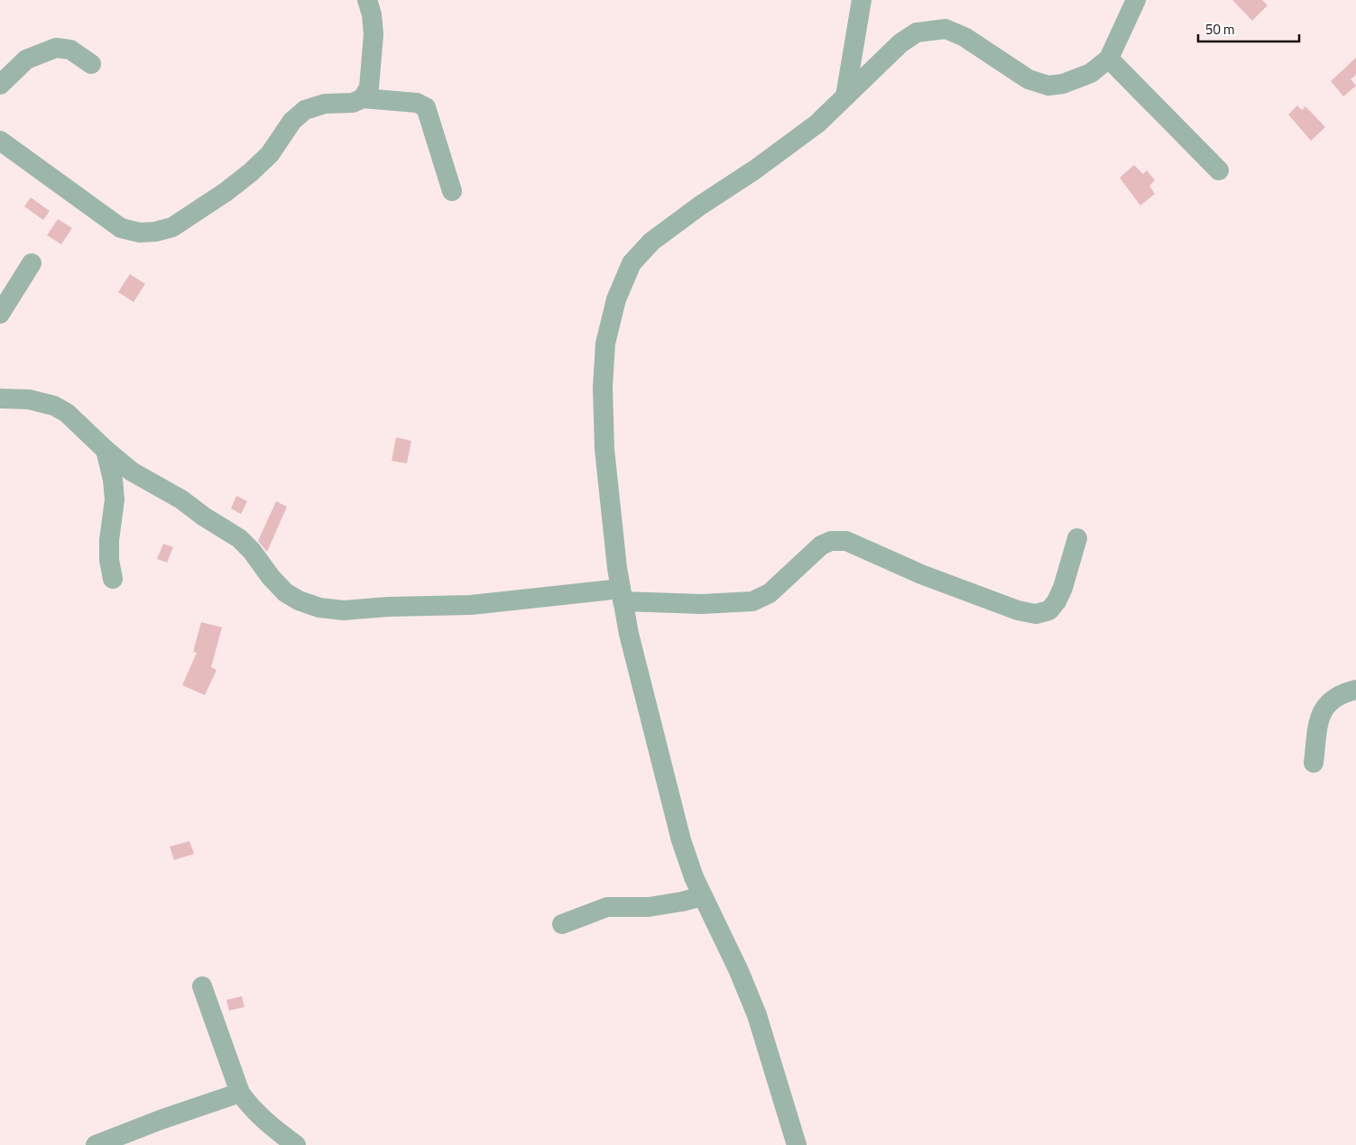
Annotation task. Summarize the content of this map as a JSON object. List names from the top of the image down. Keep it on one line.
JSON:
{"scale_bar":"50 m"}
